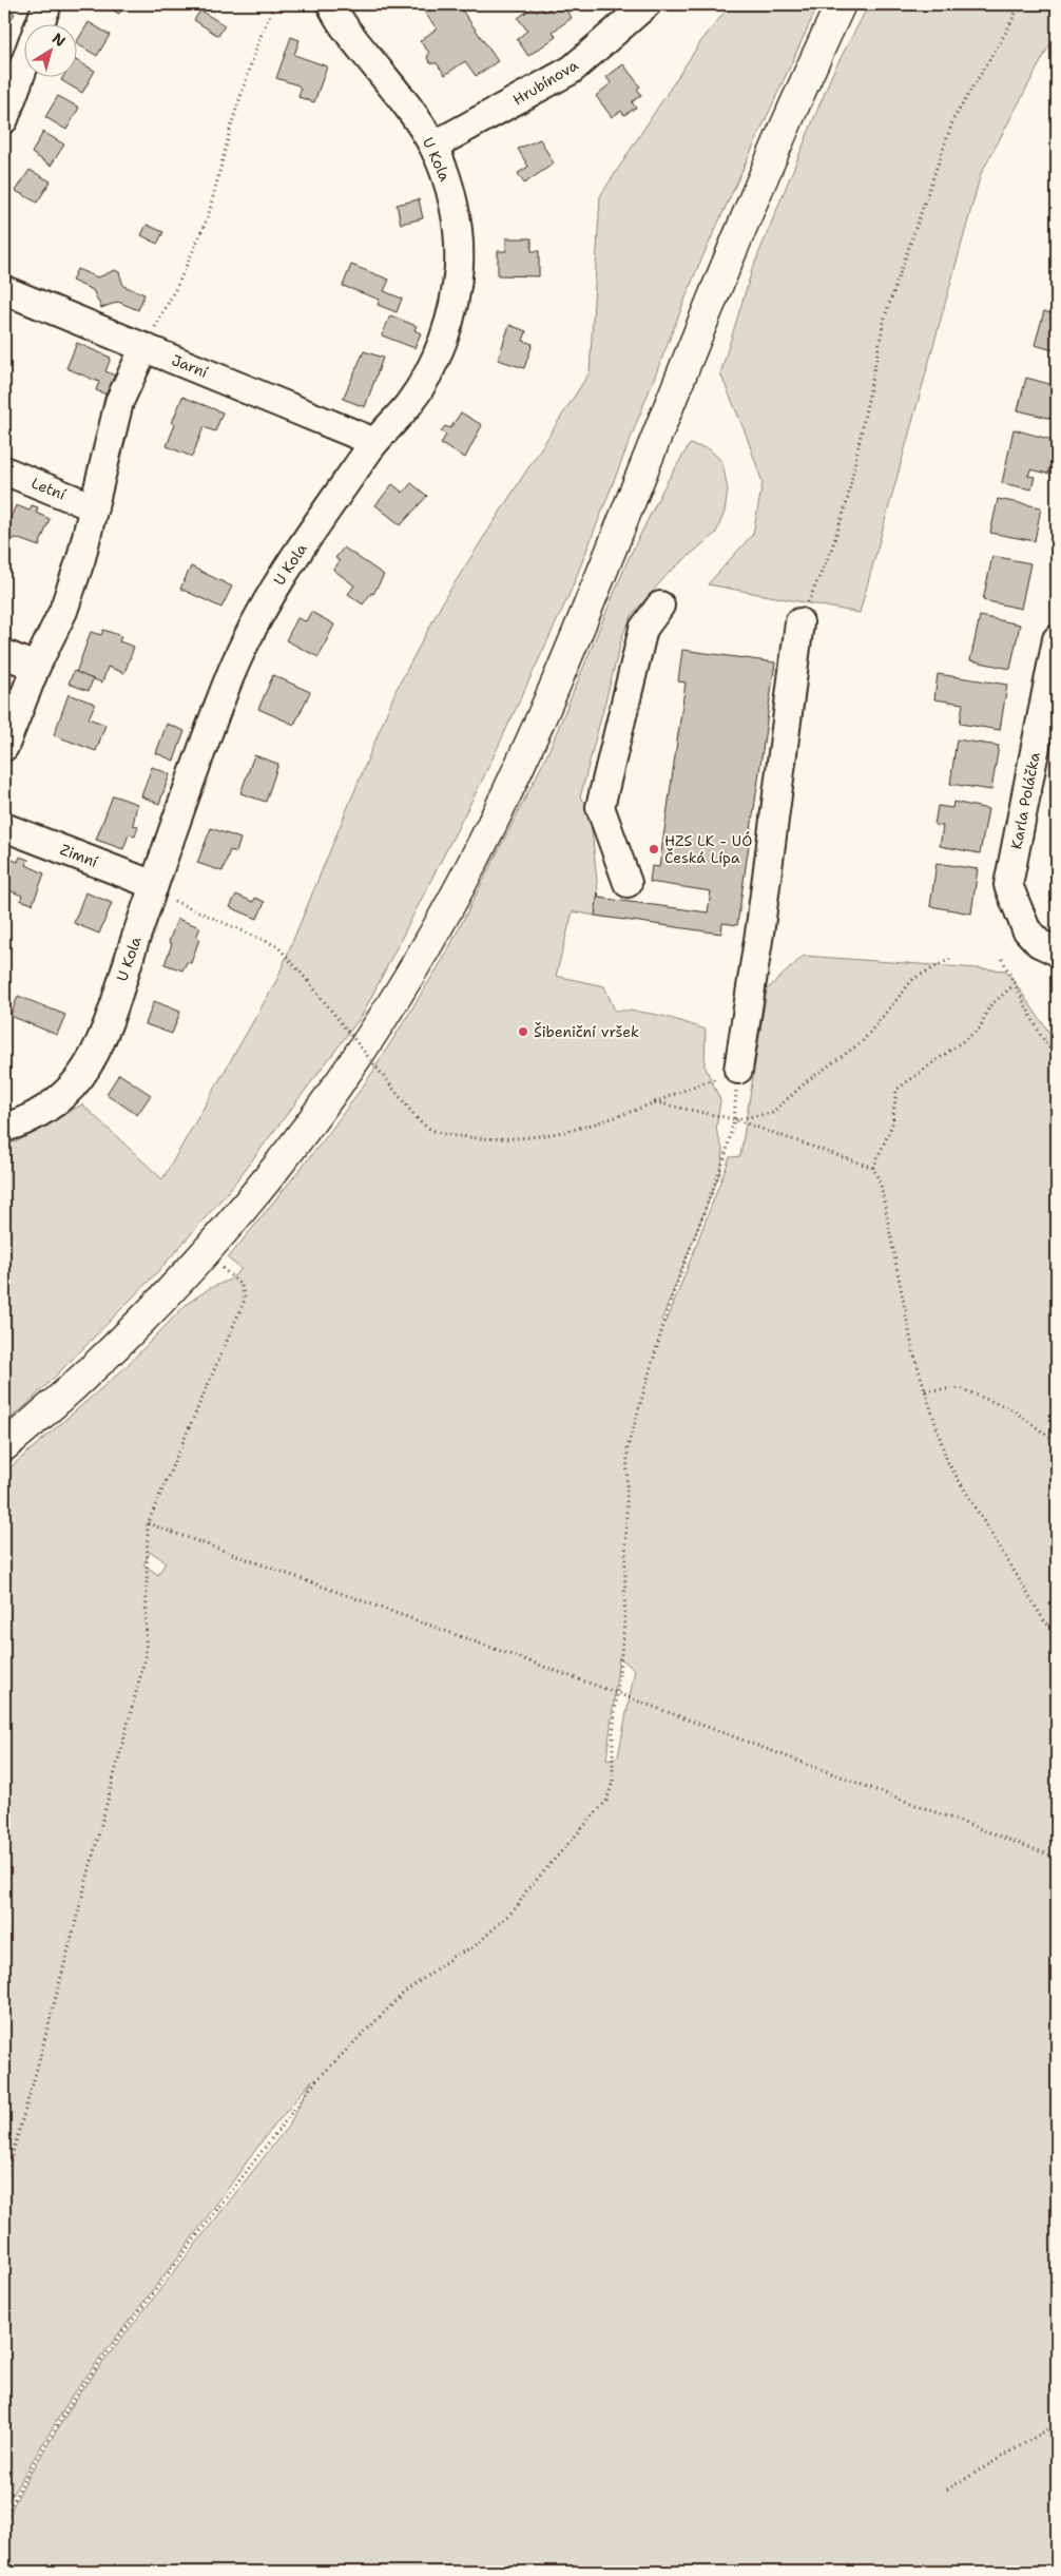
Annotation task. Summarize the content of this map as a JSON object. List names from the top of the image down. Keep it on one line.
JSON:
{"streets":{"street":["Hrubínova","U Kola","Jarní","Letní","Karla Poláčka","Zimní"]},"crossings":[["Hrubínova","U Kola"],["U Kola","Jarní"],["U Kola","Zimní"]],"places":["HZS LK - UÓ Česká Lípa","Šibeniční vršek"],"north":"top right"}
